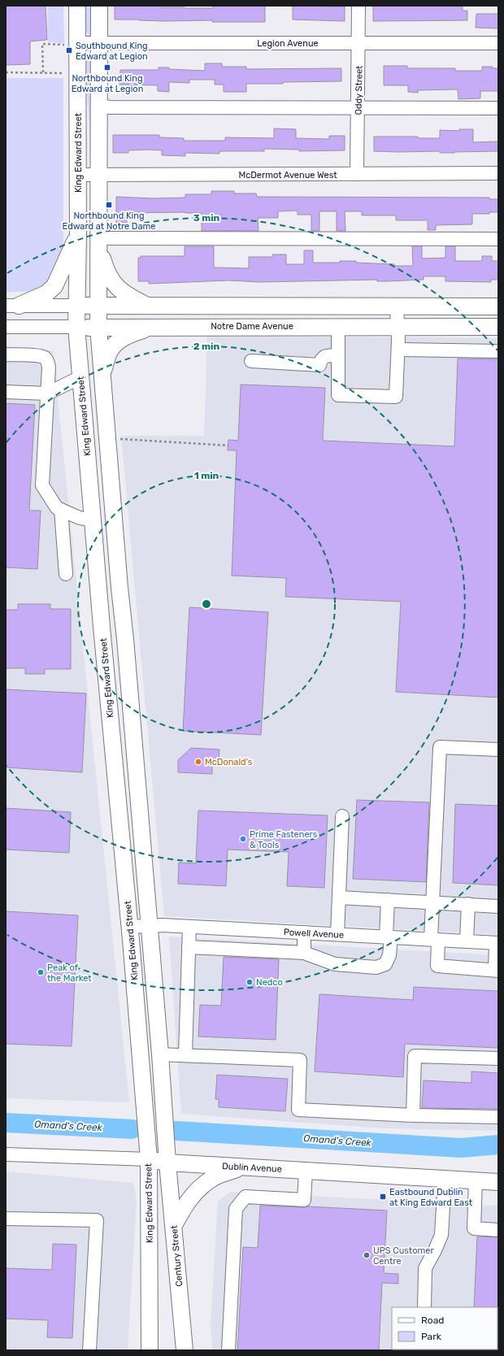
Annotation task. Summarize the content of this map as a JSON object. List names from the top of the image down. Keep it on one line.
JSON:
{"streets":{"main road":["King Edward Street","Notre Dame Avenue","Dublin Avenue","Century Street"],"street":["Legion Avenue","Oddy Street","McDermot Avenue West","Powell Avenue"]},"crossings":[["Legion Avenue","Oddy Street"],["Legion Avenue","King Edward Street"],["Oddy Street","McDermot Avenue West"],["King Edward Street","McDermot Avenue West"],["King Edward Street","Notre Dame Avenue"],["King Edward Street","Powell Avenue"],["King Edward Street","Dublin Avenue"],["Dublin Avenue","Century Street"]],"water":["Omand's Creek"],"places":{"transit":["Southbound King Edward at Legion","Northbound King Edward at Legion","Northbound King Edward at Notre Dame","Eastbound Dublin at King Edward East"],"other":["McDonald's","Prime Fasteners & Tools","Peak of the Market","Nedco","UPS Customer Centre"]},"legend":["Road","Park"],"rings":["3 min","2 min","1 min"]}
